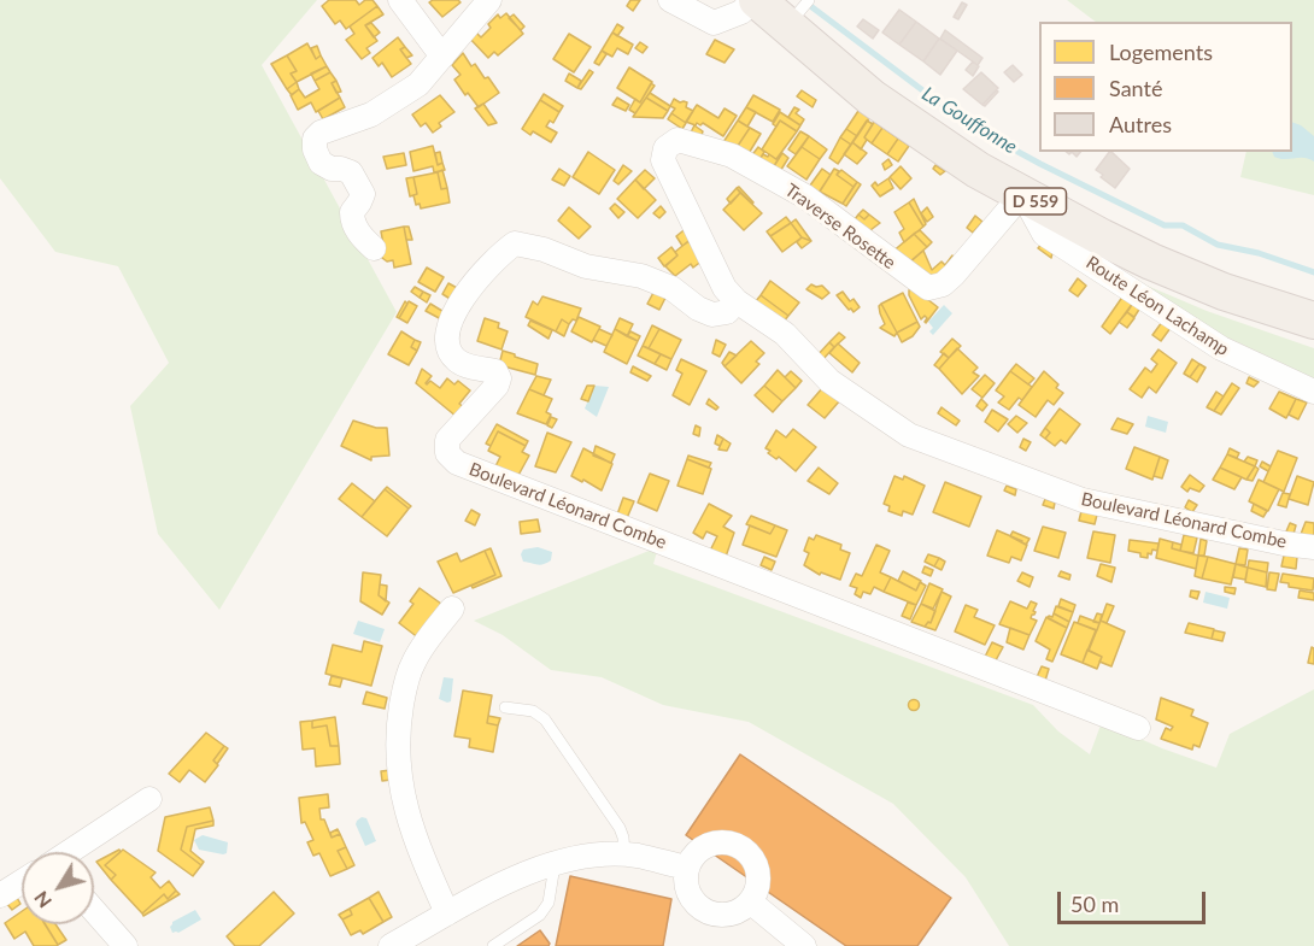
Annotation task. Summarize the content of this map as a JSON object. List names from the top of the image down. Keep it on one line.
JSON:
{"streets":{"main road":["D 559","Route Léon Lachamp"],"street":["Traverse Rosette","Boulevard Léonard Combe"]},"crossings":[["Traverse Rosette","Route Léon Lachamp"],["Traverse Rosette","Boulevard Léonard Combe"]],"water":["La Gouffonne"],"legend":["Logements","Santé","Autres"],"scale_bar":"50 m","north":"bottom left"}
